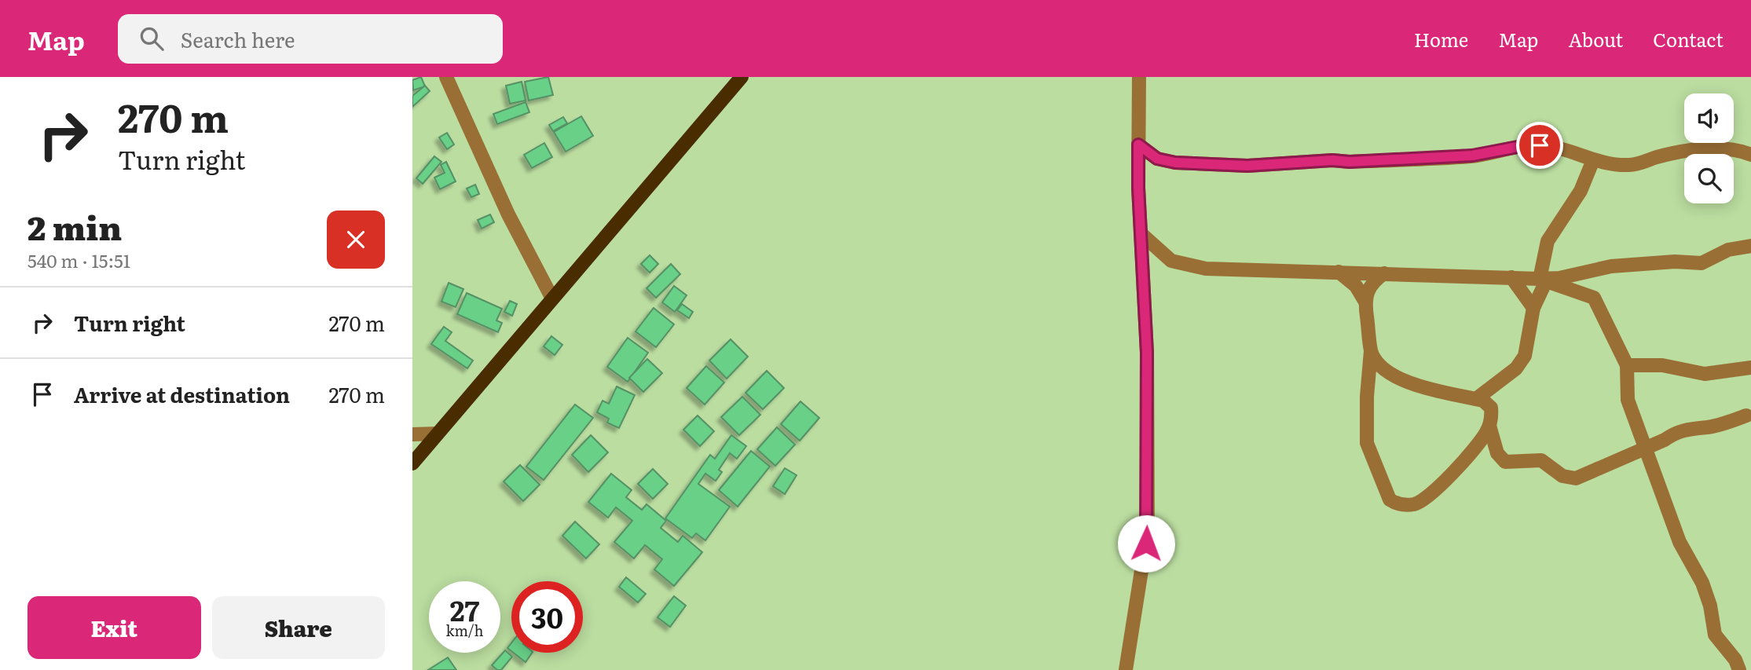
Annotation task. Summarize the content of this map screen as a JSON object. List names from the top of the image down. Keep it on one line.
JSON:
{"page":{"header":"Map","search":"Search here","nav":["Home","Map","About","Contact"],"turn":["270 m","Turn right"],"heading":["2 min","540 m · 15:51"],"list":[{"name":"Turn right","value":"270 m"},{"name":"Arrive at destination","value":"270 m"}],"speed":"27 km/h","limit":"30","buttons":["Exit","Share"]}}
